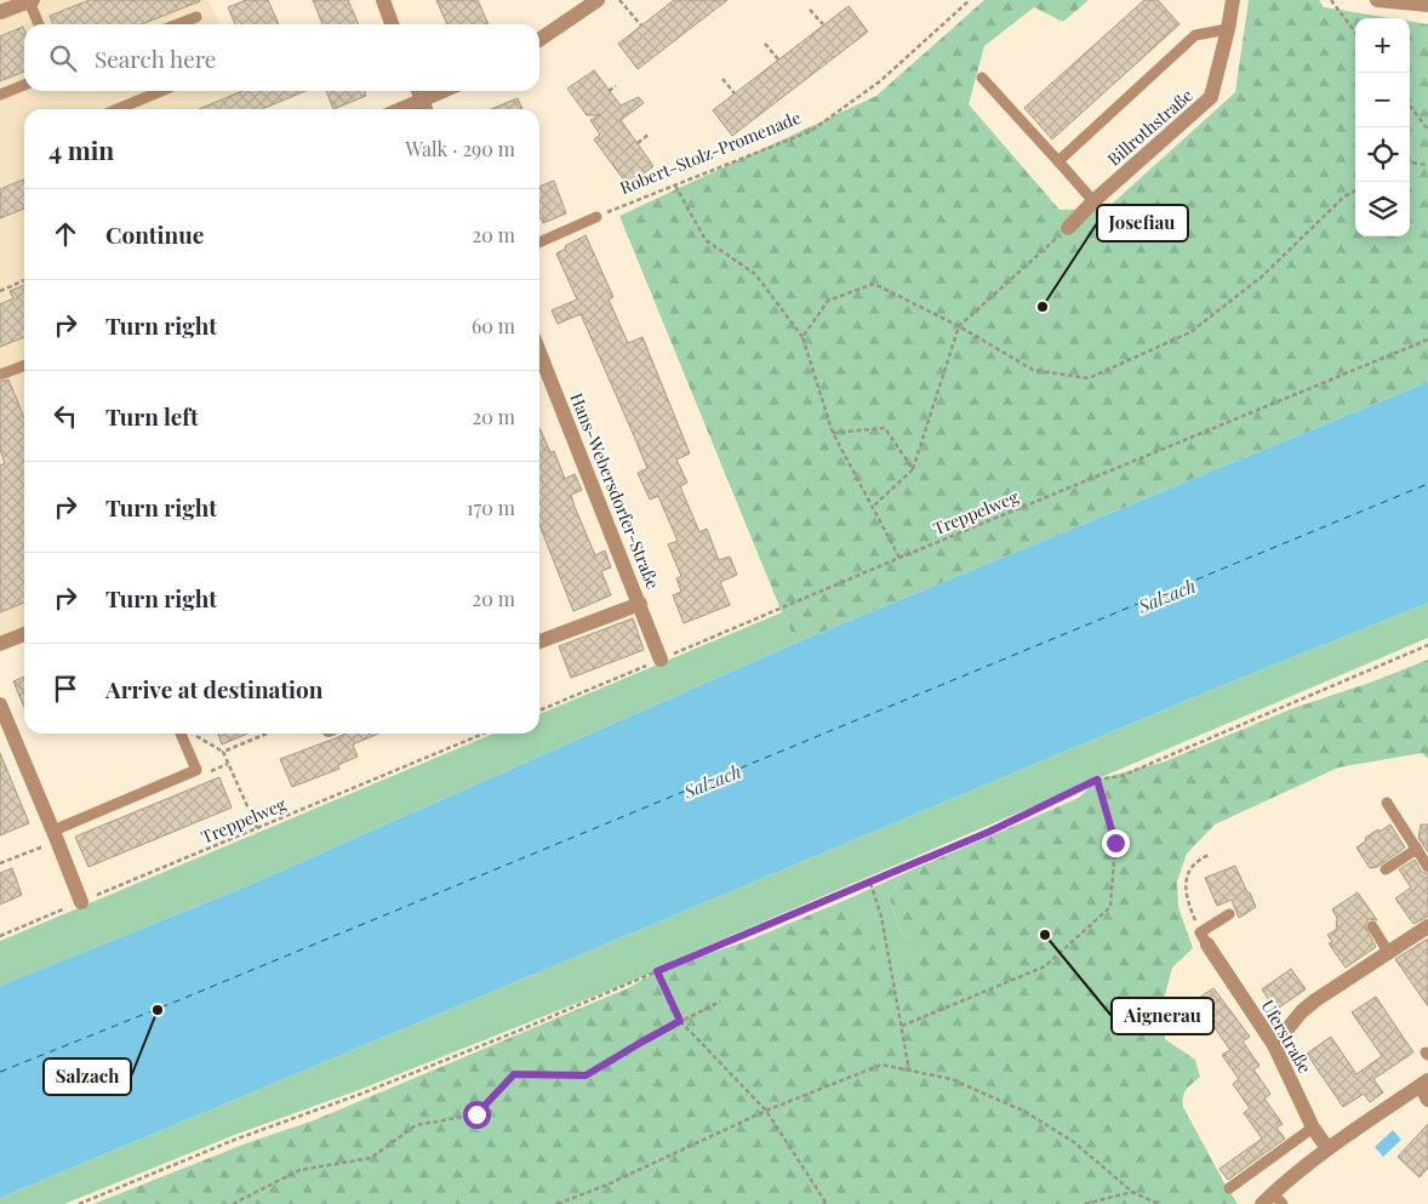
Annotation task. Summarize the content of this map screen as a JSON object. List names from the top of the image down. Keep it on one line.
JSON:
{"streets":{"street":["Billrothstraße","Hans-Webersdorfer-Straße","Uferstraße"],"path":["Robert-Stolz-Promenade","Treppelweg"]},"crossings":[["Hans-Webersdorfer-Straße","Treppelweg"]],"water":["Salzach"],"places":["Josefiau","Aignerau","Salzach"],"page":{"map_buttons":["+","−"],"search":"Search here","heading":["4 min","Walk · 290 m"],"list":[["Continue","20 m"],["Turn right","60 m"],["Turn left","20 m"],["Turn right","170 m"],["Turn right","20 m"],"Arrive at destination"]}}
